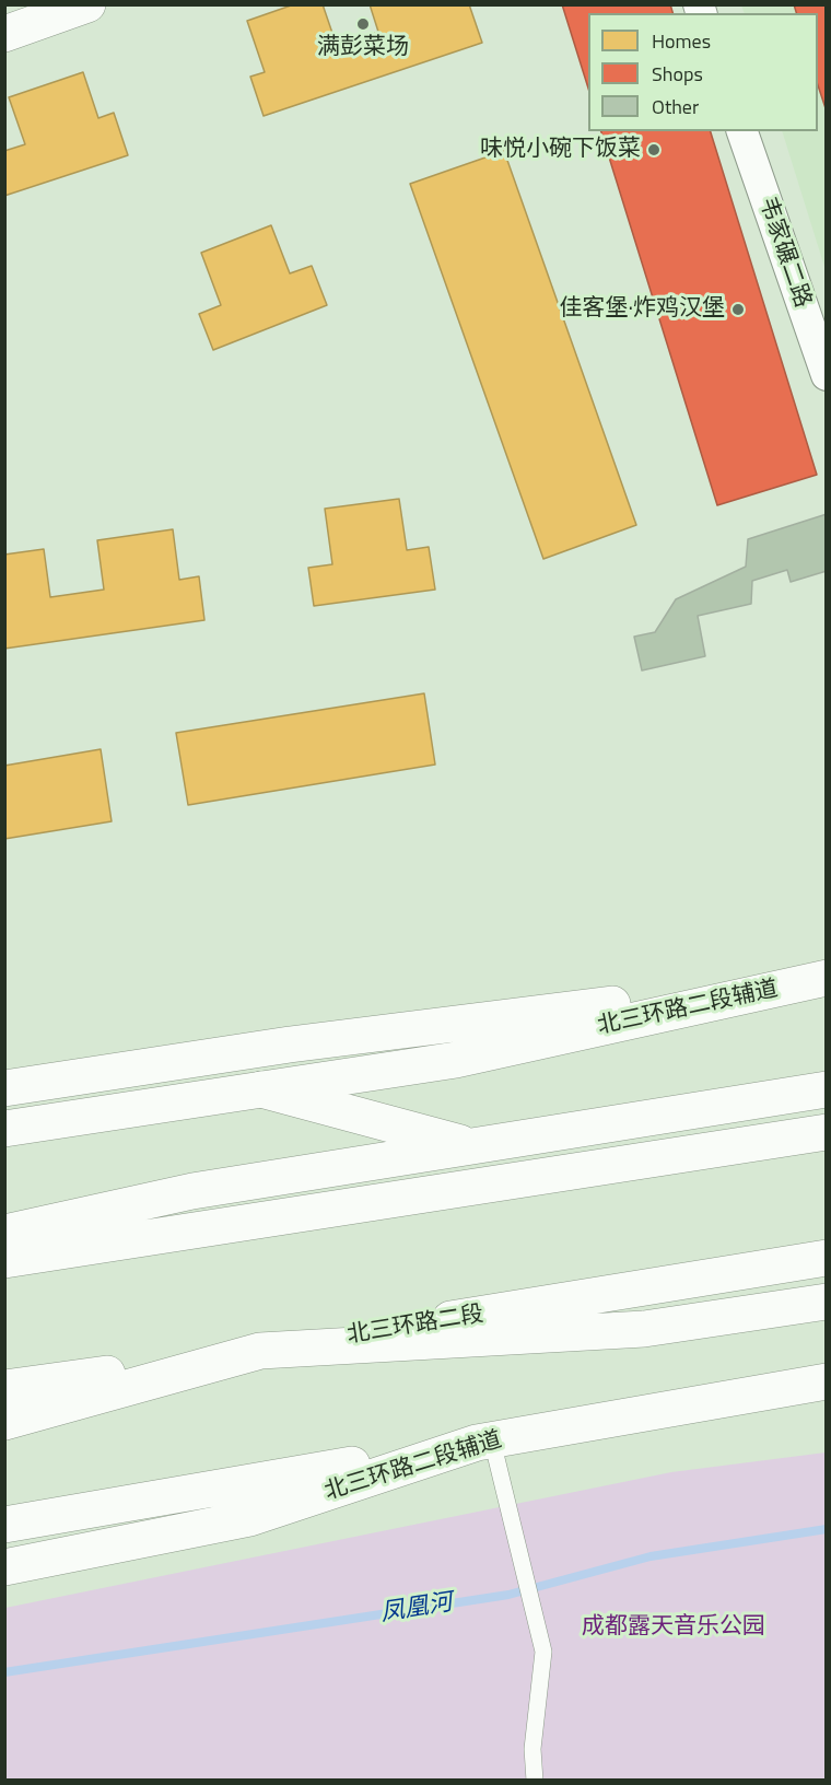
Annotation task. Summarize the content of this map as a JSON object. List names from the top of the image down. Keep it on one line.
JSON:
{"streets":{"main road":["北三环路二段辅道","北三环路二段"],"street":["韦家碾二路"]},"water":["凤凰河"],"parks":["成都露天音乐公园"],"places":["满彭菜场","味悦小碗下饭菜","佳客堡·炸鸡汉堡"],"legend":["Homes","Shops","Other"]}
